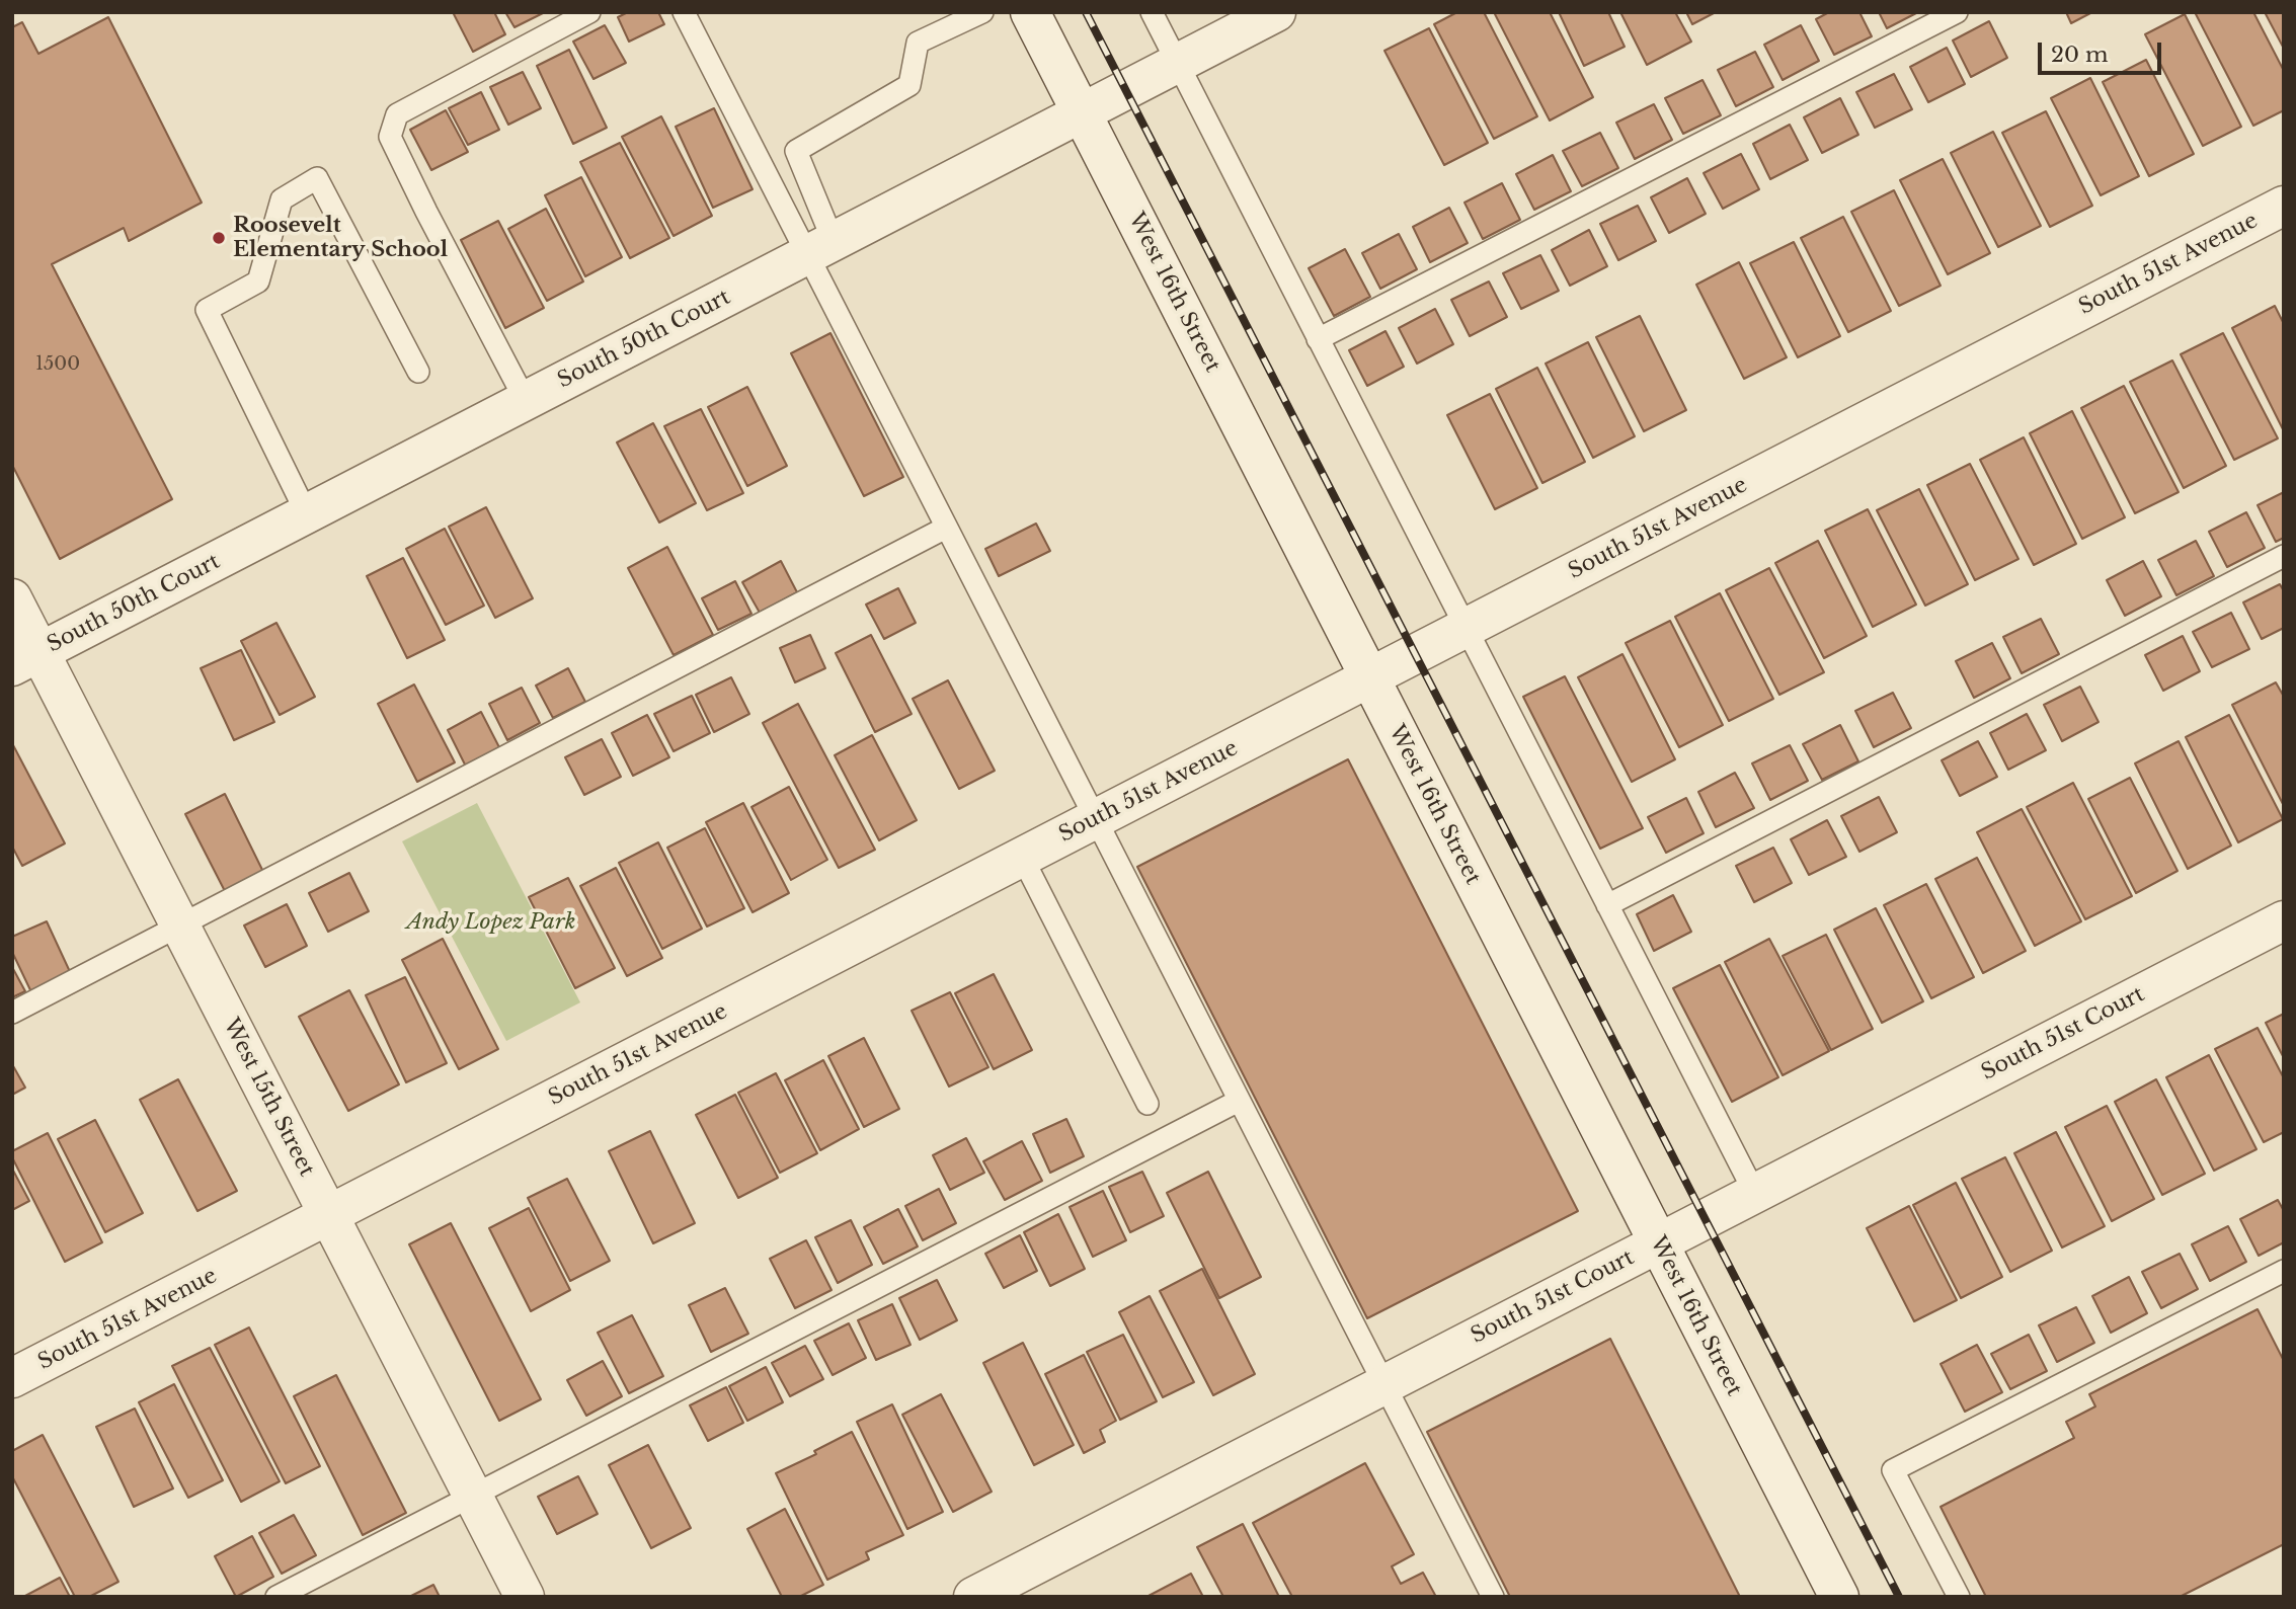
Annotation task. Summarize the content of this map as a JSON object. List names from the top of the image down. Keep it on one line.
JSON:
{"streets":{"street":["South 51st Avenue","West 16th Street","South 50th Court","South 51st Court","West 15th Street"]},"crossings":[["South 51st Avenue","West 16th Street"],["South 51st Avenue","West 15th Street"],["West 16th Street","South 50th Court"],["West 16th Street","South 51st Court"],["South 50th Court","West 15th Street"]],"parks":["Andy Lopez Park"],"places":["Roosevelt Elementary School"],"house_numbers":["1500"],"scale_bar":"20 m"}
